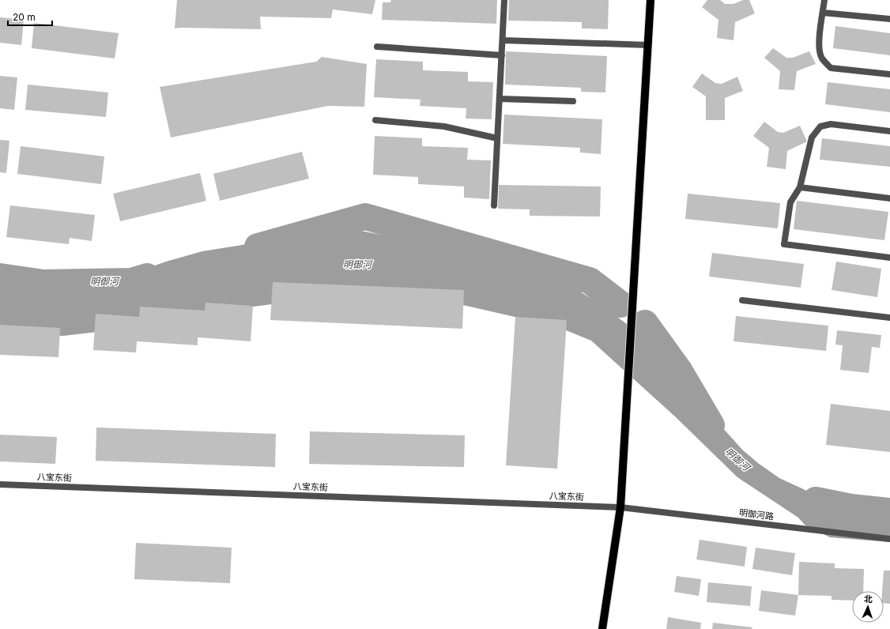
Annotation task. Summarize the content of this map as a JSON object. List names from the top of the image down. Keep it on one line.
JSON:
{"streets":{"street":["八宝东街","明御河路"]},"crossings":[["八宝东街","明御河路"]],"water":["明御河"],"scale_bar":"20 m","north":"top"}
